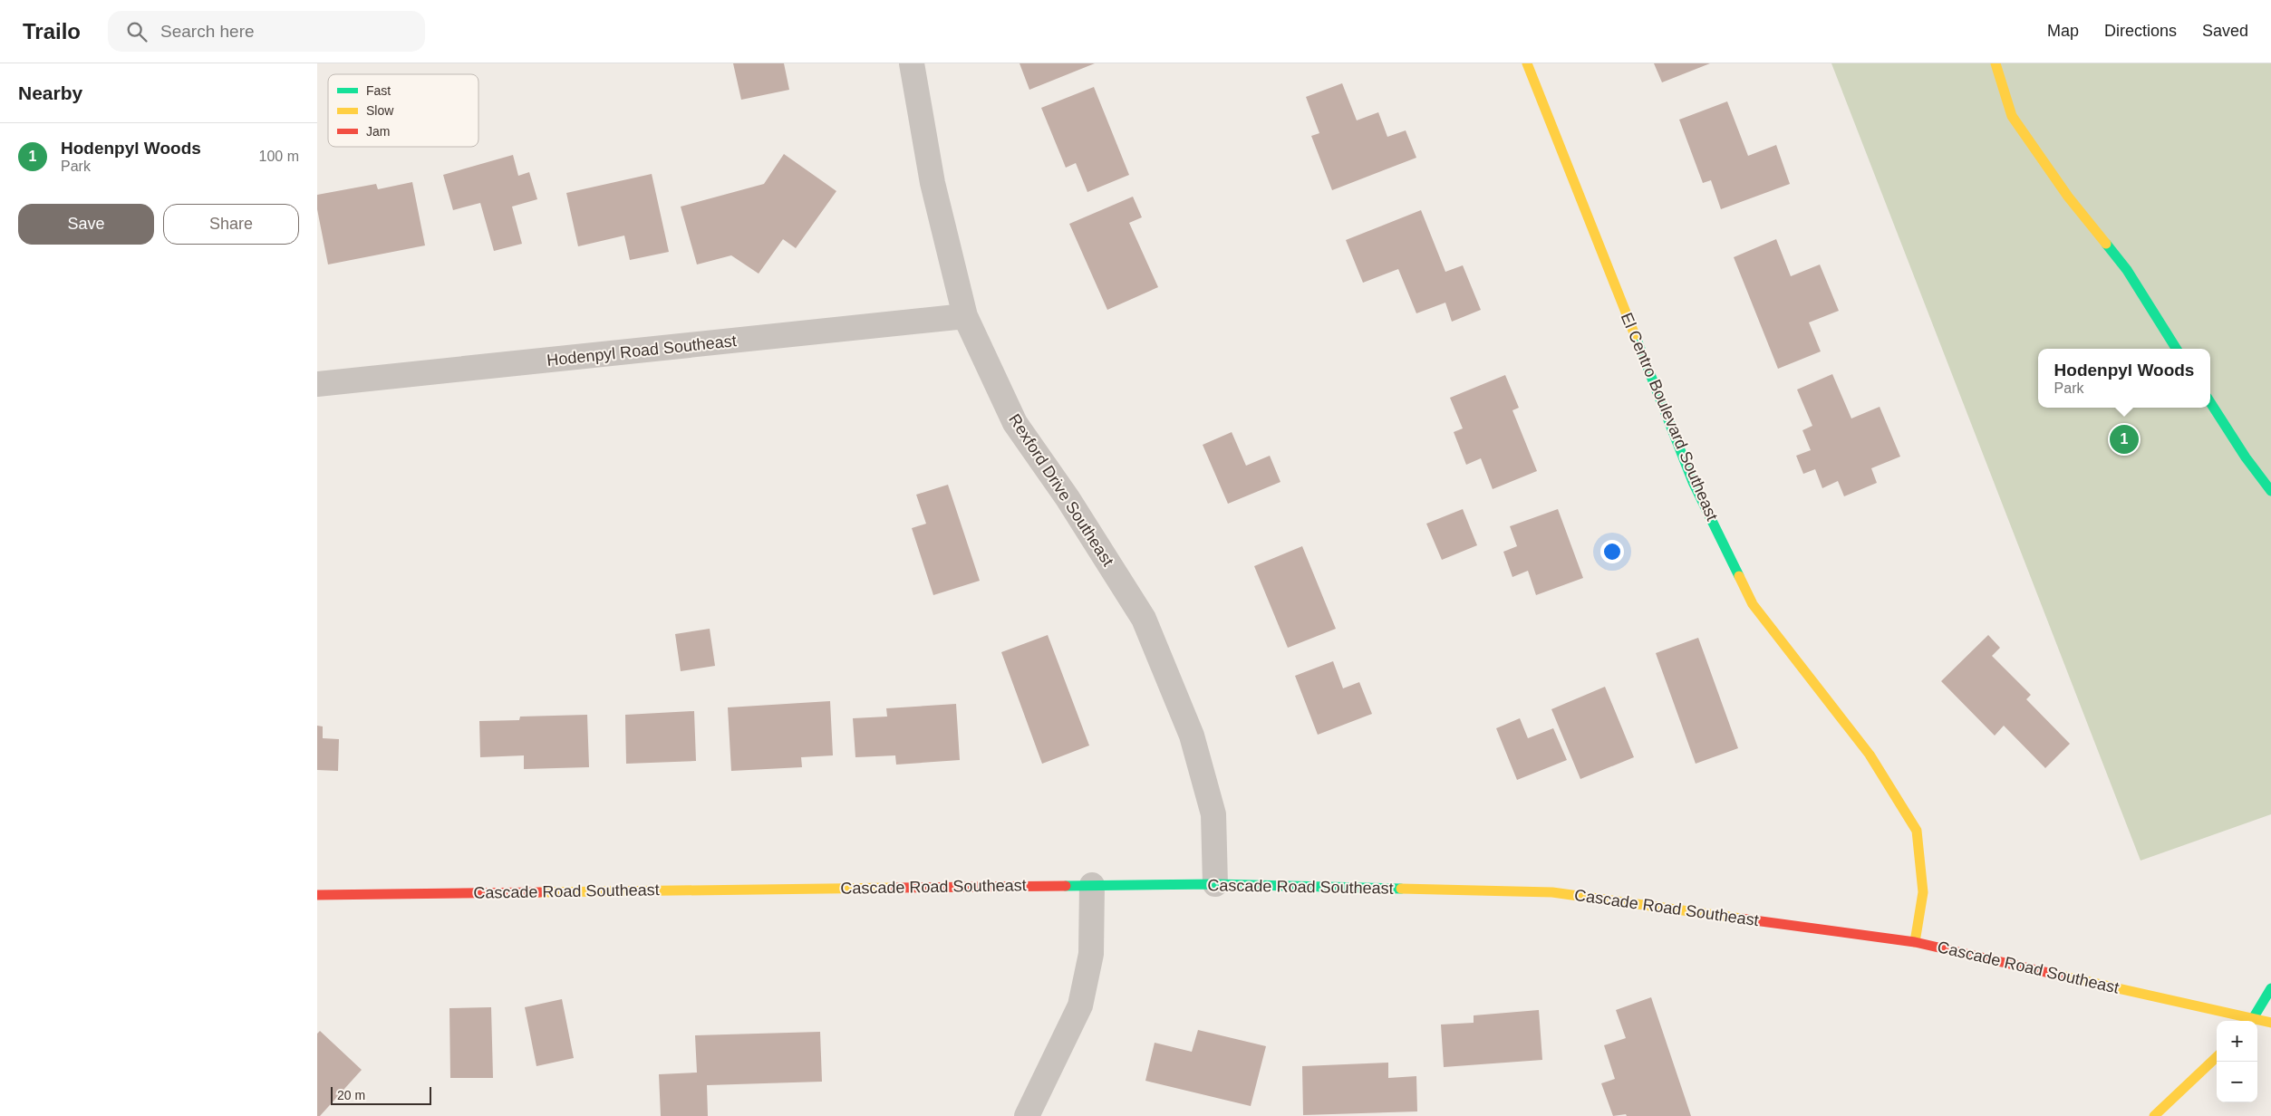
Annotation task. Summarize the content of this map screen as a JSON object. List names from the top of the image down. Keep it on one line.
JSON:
{"streets":{"main road":["El Centro Boulevard Southeast","Cascade Road Southeast"],"street":["Hodenpyl Road Southeast","Rexford Drive Southeast"]},"crossings":[["Hodenpyl Road Southeast","Rexford Drive Southeast"],["El Centro Boulevard Southeast","Cascade Road Southeast"],["Rexford Drive Southeast","Cascade Road Southeast"]],"legend":["Fast","Slow","Jam"],"scale_bar":"20 m","page":{"header":"Trailo","search":"Search here","nav":["Map","Directions","Saved"],"heading":"Nearby","list":[{"mark":"1","name":"Hodenpyl Woods","note":"Park","value":"100 m"}],"buttons":["Save","Share"],"popup":["Hodenpyl Woods","Park"],"pins":"1","map_buttons":["+","−"],"scale":"20 m"}}
